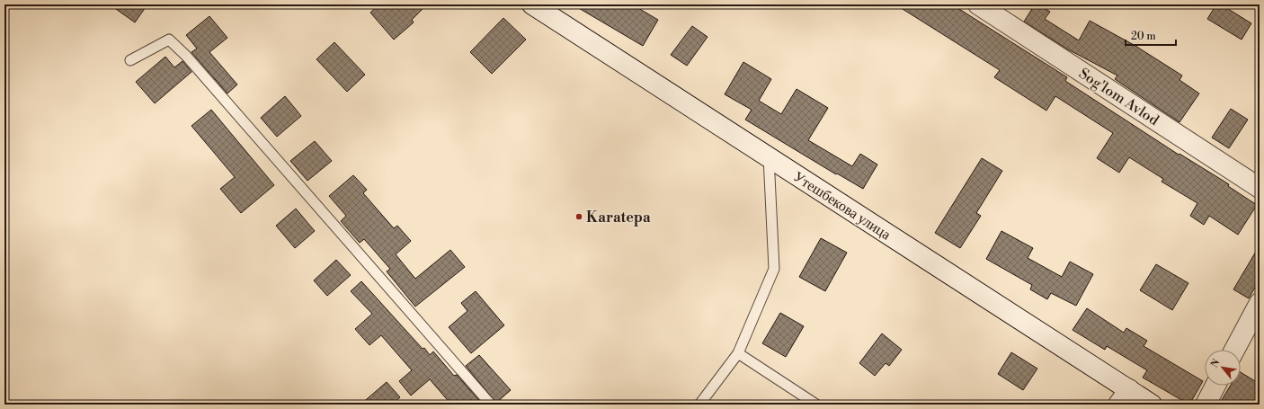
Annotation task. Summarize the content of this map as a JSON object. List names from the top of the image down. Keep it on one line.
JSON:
{"streets":{"main road":["Sog'lom Avlod","Утешбекова улица"]},"places":["Karatepa"],"scale_bar":"20 m","north":"top left"}
